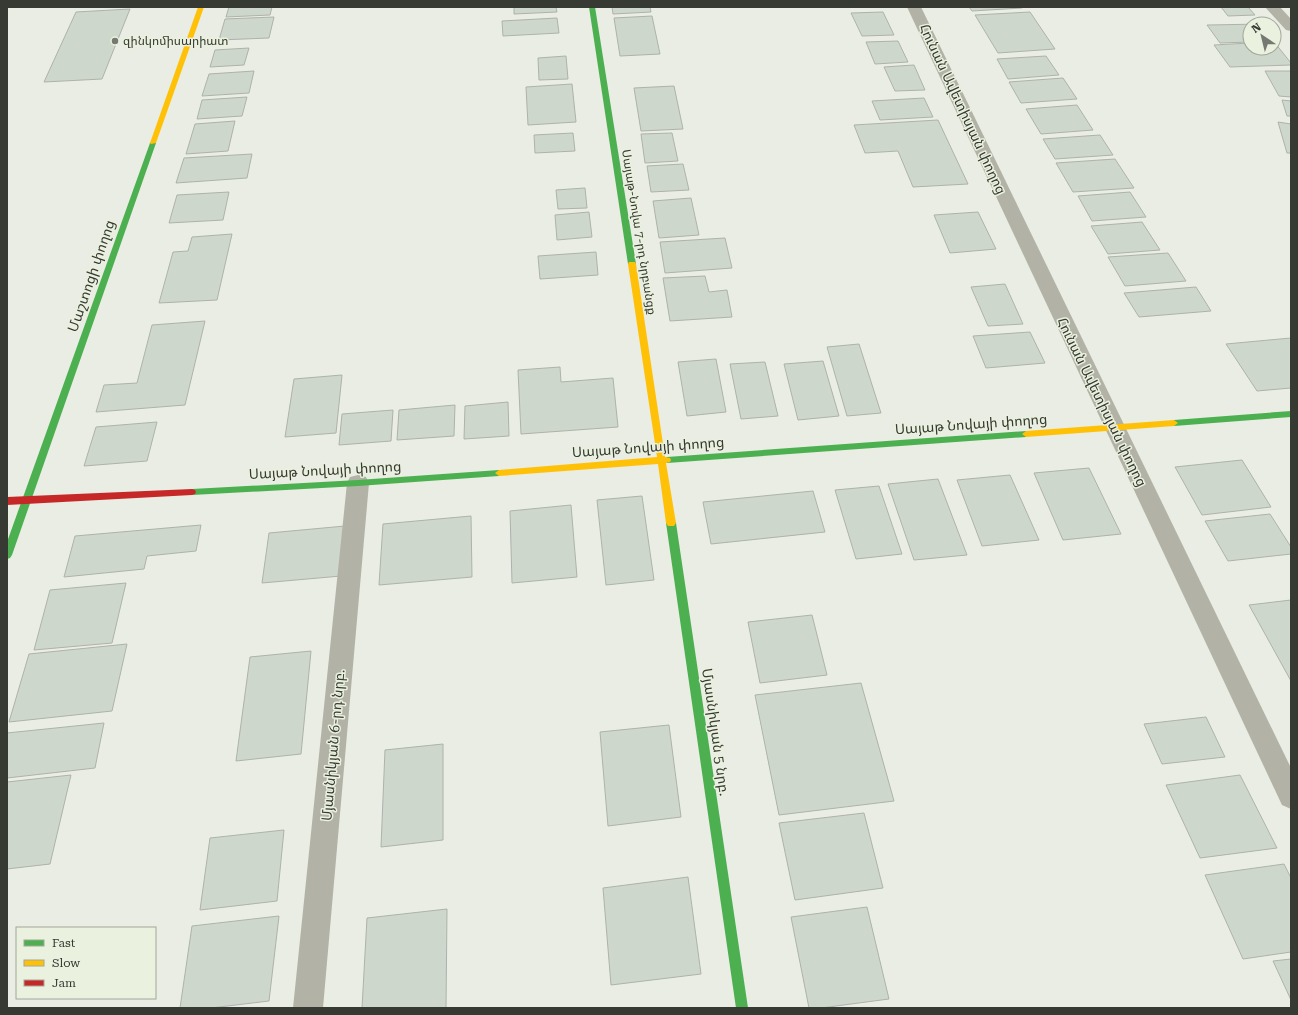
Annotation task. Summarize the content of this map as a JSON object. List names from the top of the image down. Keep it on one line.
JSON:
{"streets":{"street":["Հունան Ավետիսյան փողոց","Սայաթ-Նովա 7-րդ նրբանցք","Մաշտոցի փողոց","Սայաթ Նովայի փողոց","Մյասնիկյան 5 նրբ.","Մյասնիկյան 6-րդ նրբ."]},"crossings":[["Հունան Ավետիսյան փողոց","Սայաթ Նովայի փողոց"],["Սայաթ-Նովա 7-րդ նրբանցք","Սայաթ Նովայի փողոց"],["Սայաթ-Նովա 7-րդ նրբանցք","Մյասնիկյան 5 նրբ."],["Մաշտոցի փողոց","Սայաթ Նովայի փողոց"],["Սայաթ Նովայի փողոց","Մյասնիկյան 5 նրբ."],["Սայաթ Նովայի փողոց","Մյասնիկյան 6-րդ նրբ."]],"places":["զինկոմիսարիատ"],"legend":["Fast","Slow","Jam"],"north":"top left"}
